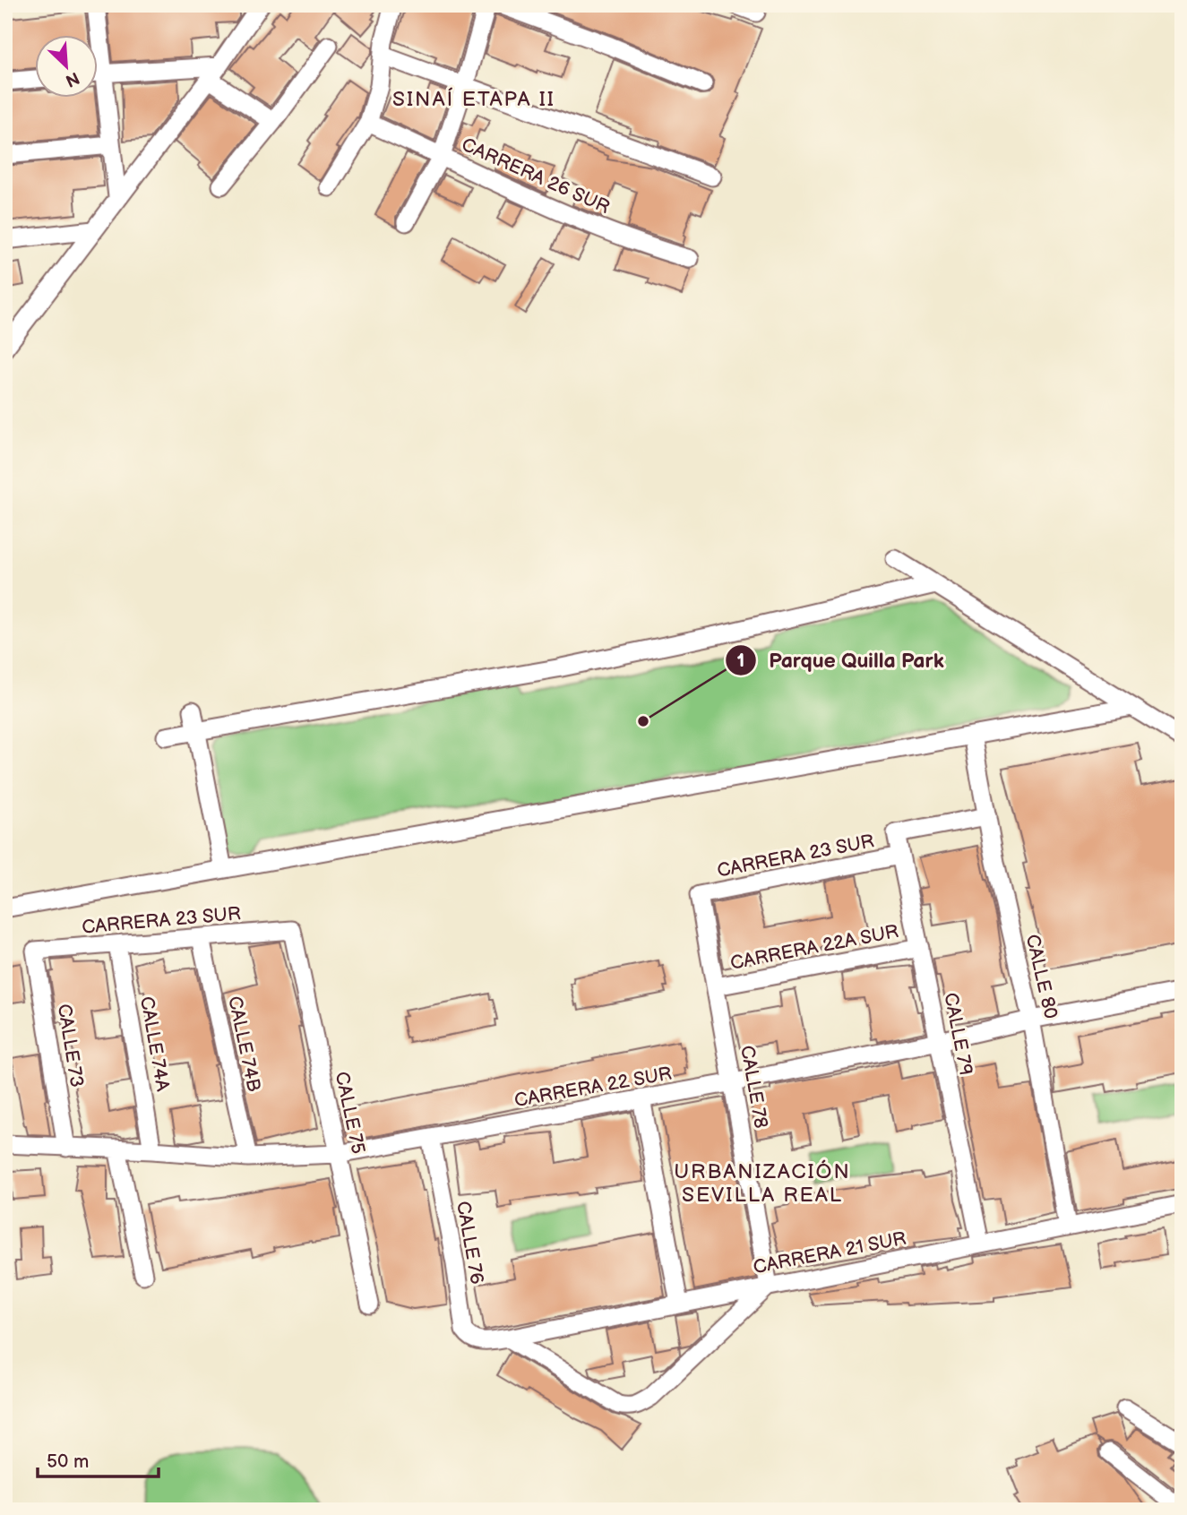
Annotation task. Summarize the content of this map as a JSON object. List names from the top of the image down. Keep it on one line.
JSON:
{"streets":{"street":["CARRERA 26 SUR","CARRERA 23 SUR","CARRERA 22A SUR","CALLE 80","CALLE 79","CALLE 74A","CALLE 74B","CALLE 73","CARRERA 22 SUR","CALLE 78","CALLE 75","CALLE 76","CARRERA 21 SUR"]},"crossings":[["CARRERA 23 SUR","CALLE 80"],["CARRERA 23 SUR","CALLE 79"],["CARRERA 23 SUR","CALLE 74A"],["CARRERA 23 SUR","CALLE 74B"],["CARRERA 23 SUR","CALLE 73"],["CARRERA 23 SUR","CALLE 78"],["CARRERA 23 SUR","CALLE 75"],["CARRERA 22A SUR","CALLE 79"],["CARRERA 22A SUR","CALLE 78"],["CALLE 80","CARRERA 22 SUR"],["CALLE 80","CARRERA 21 SUR"],["CALLE 79","CARRERA 22 SUR"],["CALLE 79","CARRERA 21 SUR"],["CALLE 74A","CARRERA 22 SUR"],["CALLE 74B","CARRERA 22 SUR"],["CALLE 73","CARRERA 22 SUR"],["CARRERA 22 SUR","CALLE 78"],["CARRERA 22 SUR","CALLE 75"],["CARRERA 22 SUR","CALLE 76"],["CALLE 78","CARRERA 21 SUR"],["CALLE 76","CARRERA 21 SUR"]],"districts":["SINAÍ ETAPA II","URBANIZACIÓN SEVILLA REAL"],"places":["Parque Quilla Park"],"scale_bar":"50 m","north":"bottom right"}
